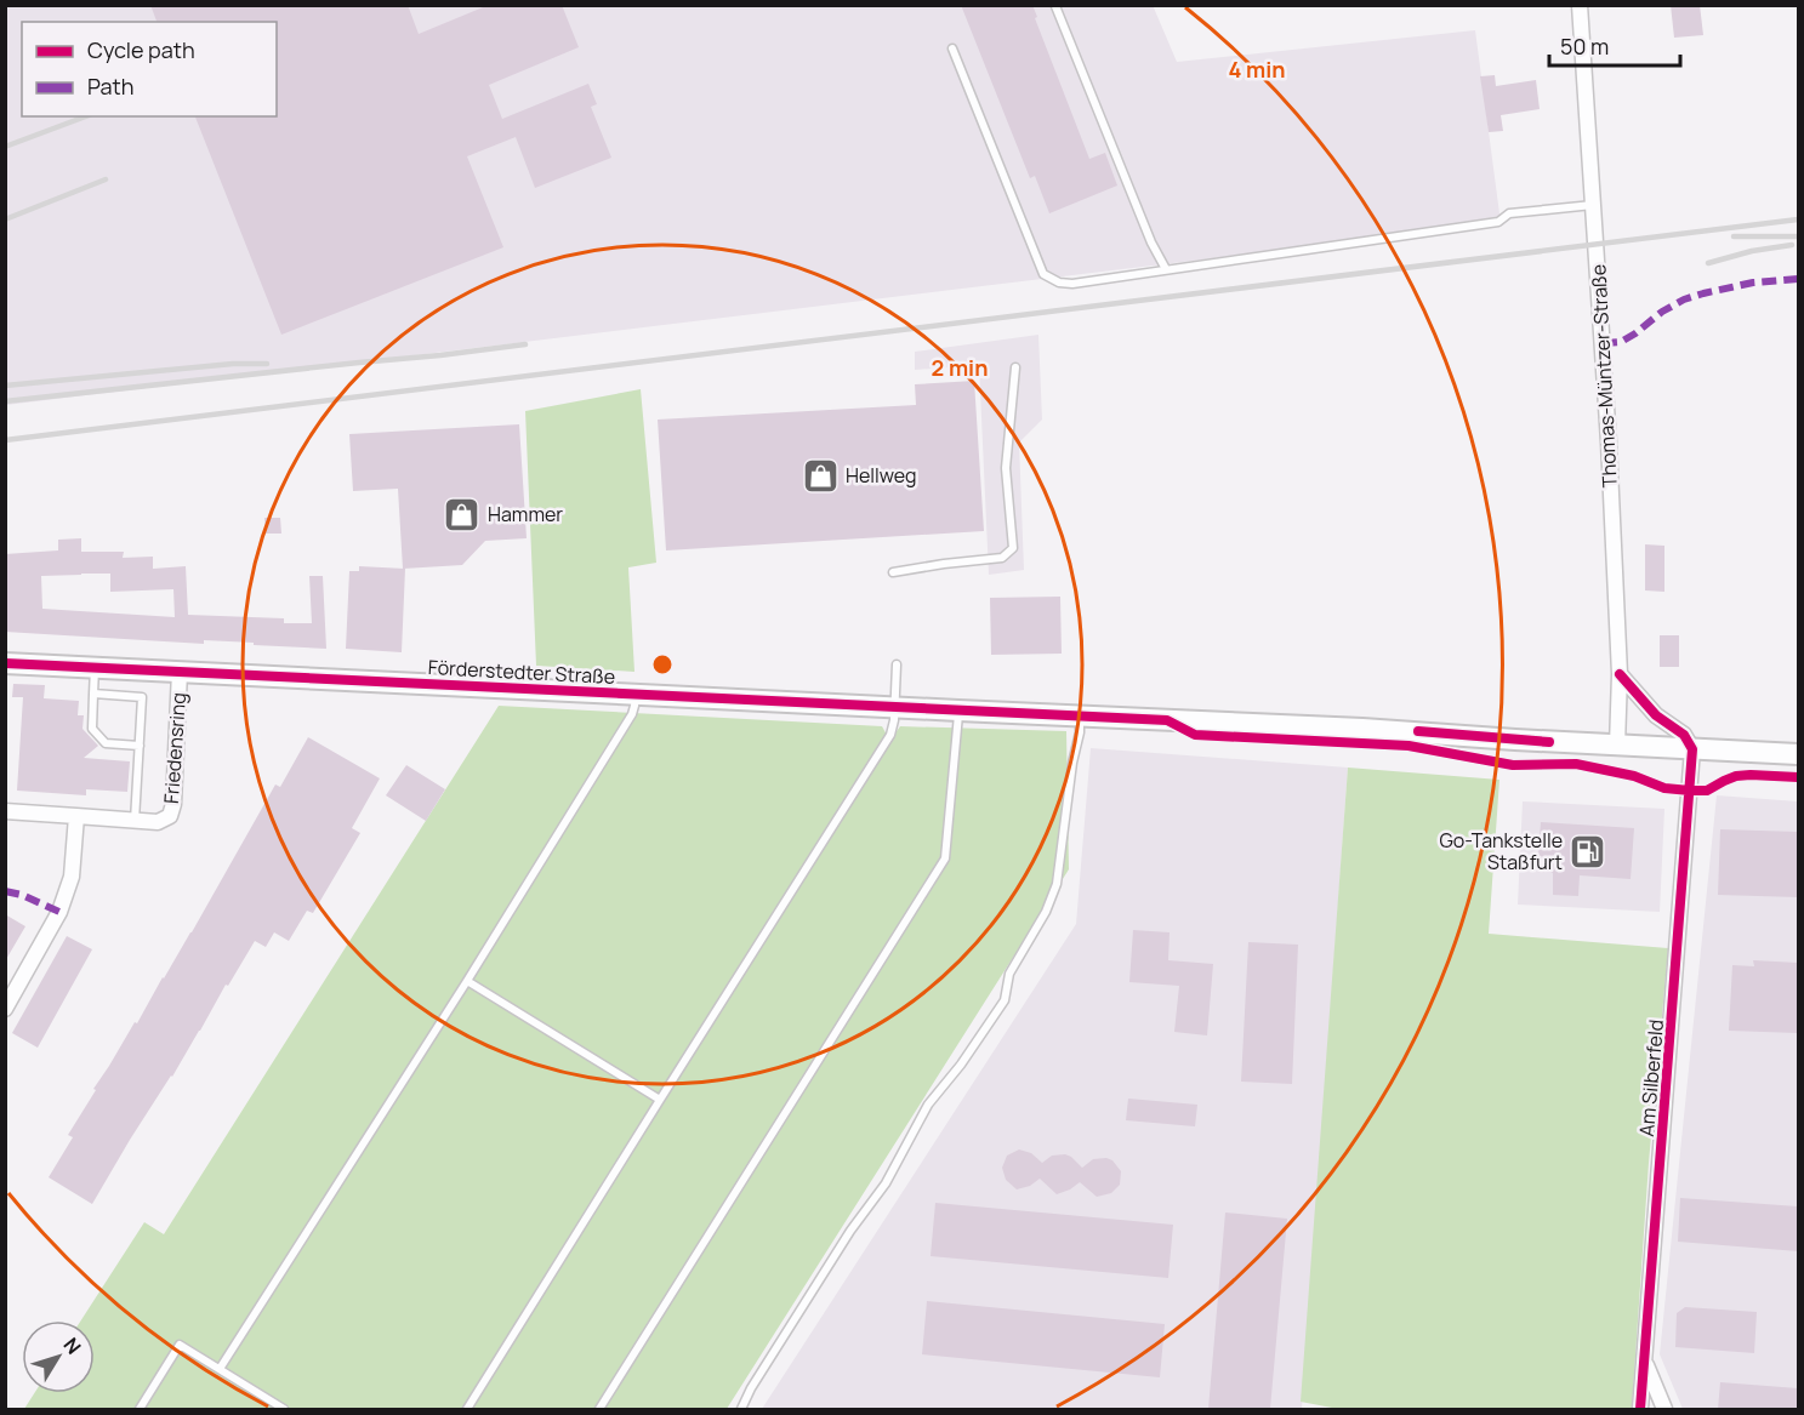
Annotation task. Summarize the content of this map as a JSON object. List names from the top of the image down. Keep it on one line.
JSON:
{"streets":{"main road":["Förderstedter Straße"],"street":["Thomas-Müntzer-Straße","Friedensring","Am Silberfeld"]},"crossings":[["Thomas-Müntzer-Straße","Förderstedter Straße"],["Förderstedter Straße","Friedensring"],["Förderstedter Straße","Am Silberfeld"]],"places":{"shop":["Hellweg","Hammer"],"fuel station":["Go-Tankstelle Staßfurt"]},"legend":["Cycle path","Path"],"scale_bar":"50 m","north":"top right","rings":["4 min","2 min"]}
